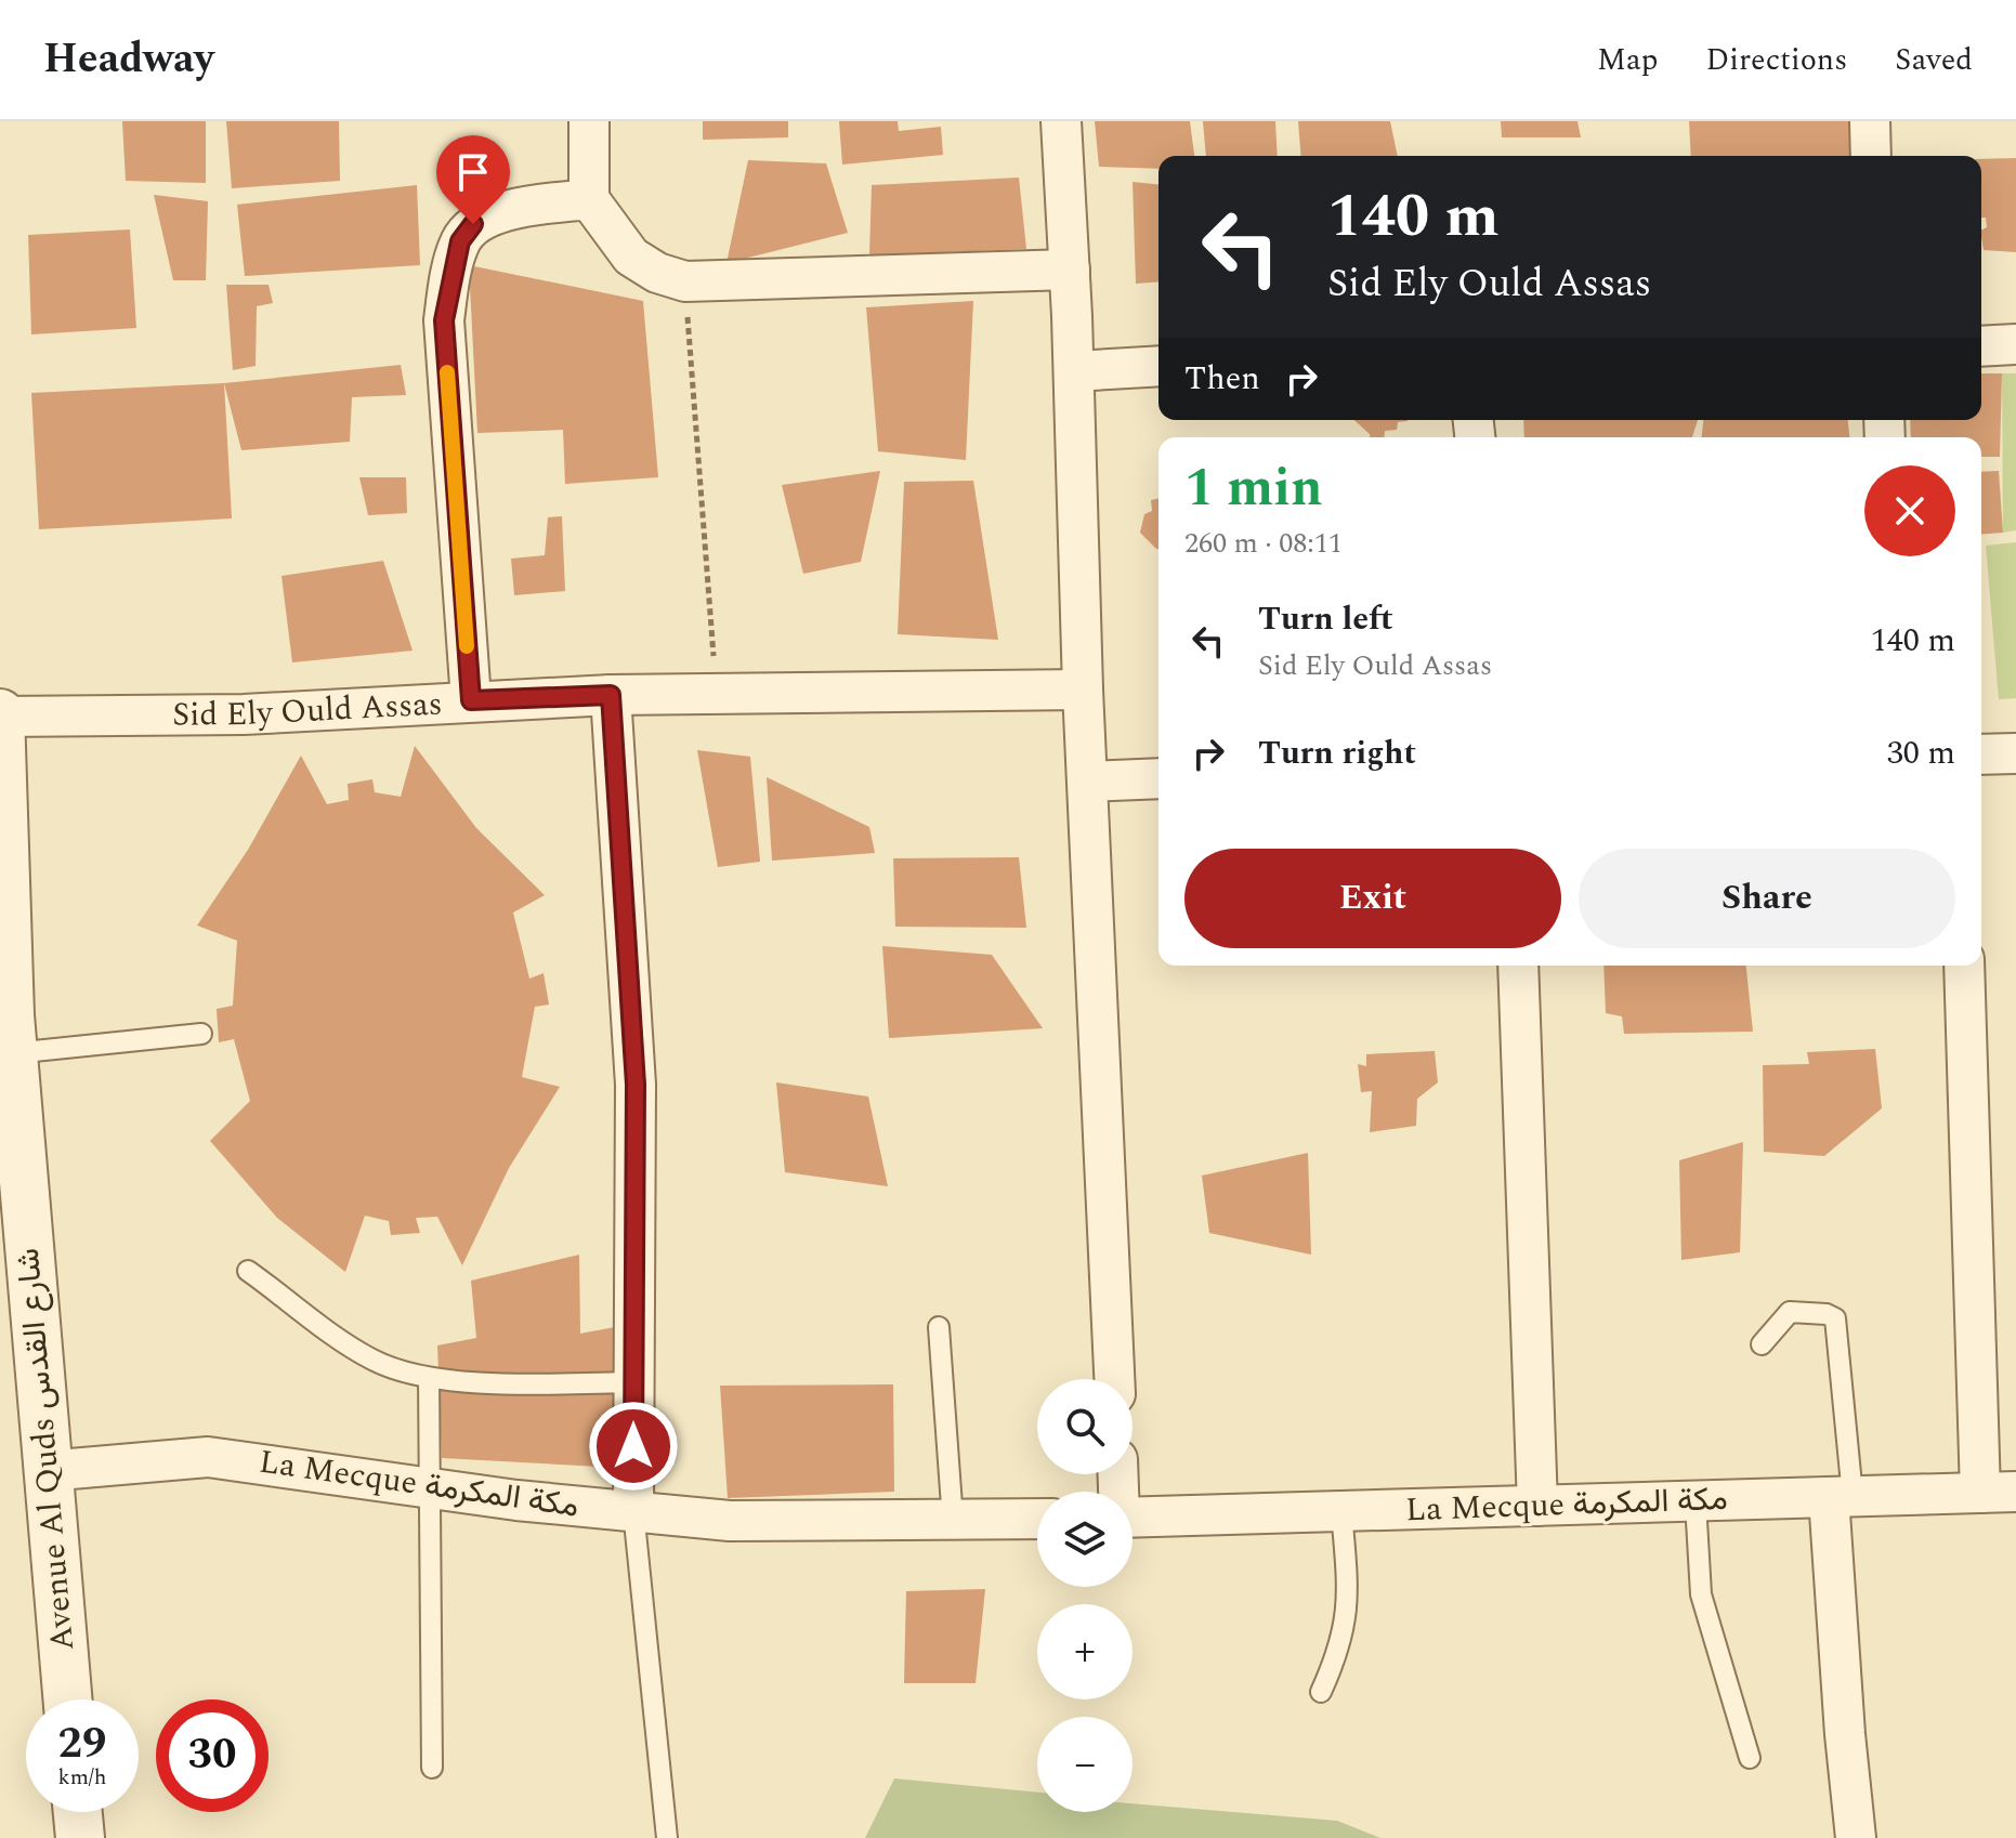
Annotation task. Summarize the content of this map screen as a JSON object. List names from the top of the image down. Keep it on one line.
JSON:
{"streets":{"street":["Sid Ely Ould Assas","Avenue Al Quds شارع القدس","La Mecque مكة المكرمة"]},"crossings":[["Sid Ely Ould Assas","Avenue Al Quds شارع القدس"],["Avenue Al Quds شارع القدس","La Mecque مكة المكرمة"]],"page":{"header":"Headway","nav":["Map","Directions","Saved"],"turn":["140 m","Sid Ely Ould Assas"],"then":"Then","heading":["1 min","260 m · 08:11"],"list":[{"name":"Turn left","note":"Sid Ely Ould Assas","value":"140 m"},{"name":"Turn right","value":"30 m"}],"buttons":["Exit","Share"],"map_buttons":["+","−"],"speed":"29 km/h","limit":"30"}}
